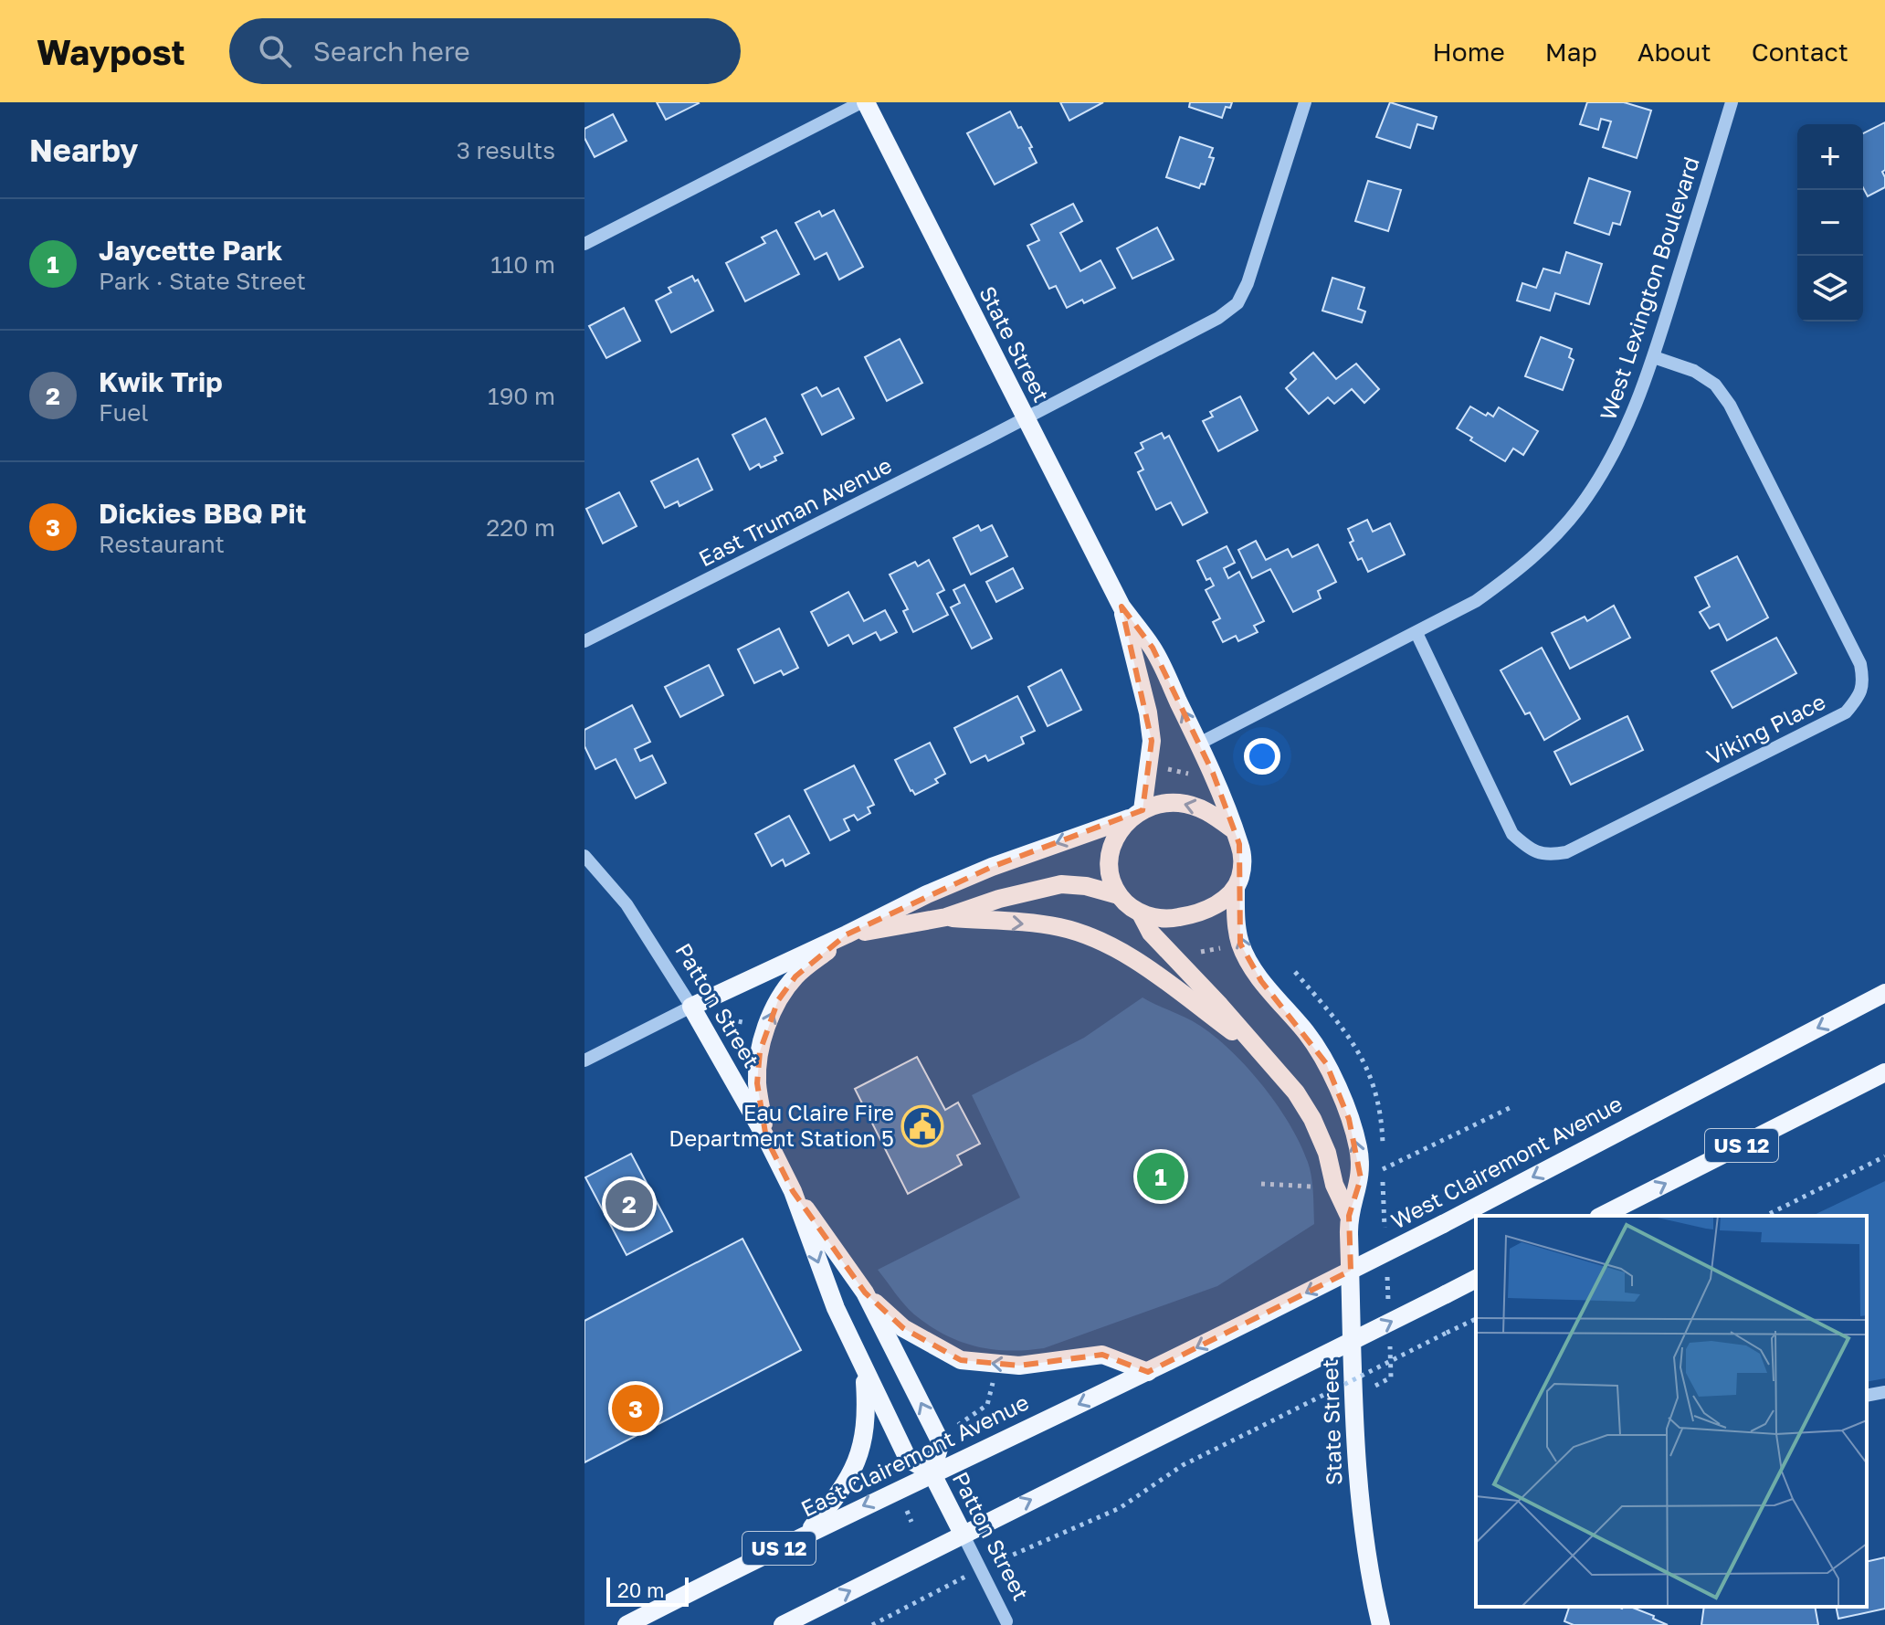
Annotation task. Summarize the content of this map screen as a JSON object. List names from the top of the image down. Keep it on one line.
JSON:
{"streets":{"main road":["State Street","Patton Street","US 12","West Clairemont Avenue","East Clairemont Avenue"],"street":["West Lexington Boulevard","East Truman Avenue","Viking Place"]},"crossings":[["West Lexington Boulevard","State Street"],["West Lexington Boulevard","Viking Place"],["State Street","East Truman Avenue"],["Patton Street","East Clairemont Avenue"],["West Clairemont Avenue","East Clairemont Avenue"]],"places":{"public building":["Eau Claire Fire Department Station 5"]},"scale_bar":"20 m","page":{"header":"Waypost","search":"Search here","nav":["Home","Map","About","Contact"],"heading":["Nearby","3 results"],"map_buttons":["+","−"],"list":[{"mark":"1","name":"Jaycette Park","note":"Park · State Street","value":"110 m"},{"mark":"2","name":"Kwik Trip","note":"Fuel","value":"190 m"},{"mark":"3","name":"Dickies BBQ Pit","note":"Restaurant","value":"220 m"}],"pins":["1","2","3"],"scale":"20 m"}}
